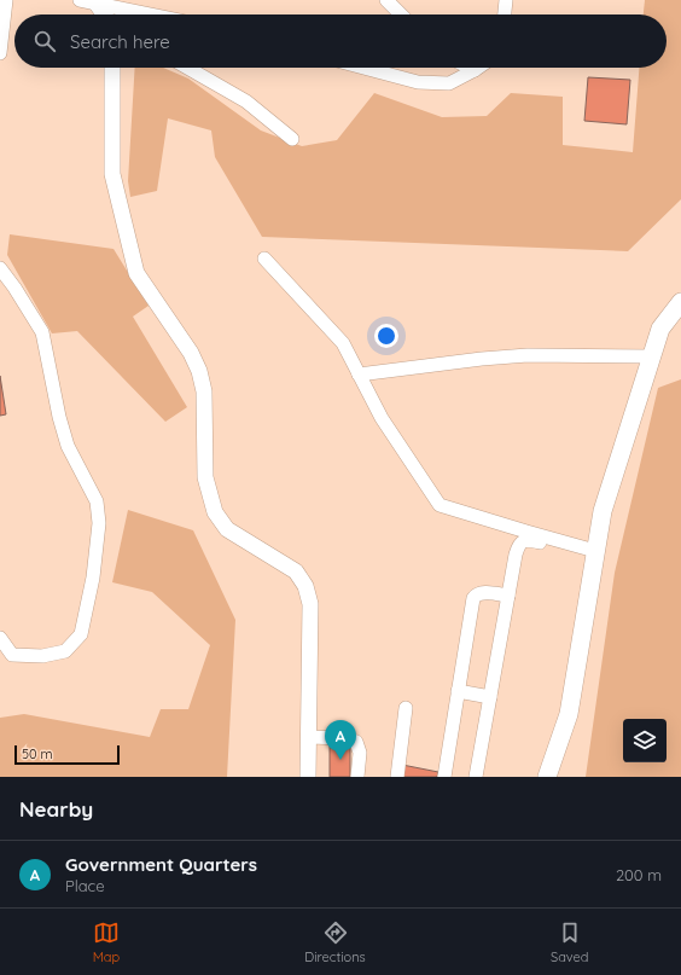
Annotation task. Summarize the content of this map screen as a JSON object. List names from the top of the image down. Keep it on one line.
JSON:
{"scale_bar":"50 m","page":{"search":"Search here","pins":"A","scale":"50 m","heading":"Nearby","list":[{"mark":"A","name":"Government Quarters","note":"Place","value":"200 m"}],"nav":["Map","Directions","Saved"]}}
